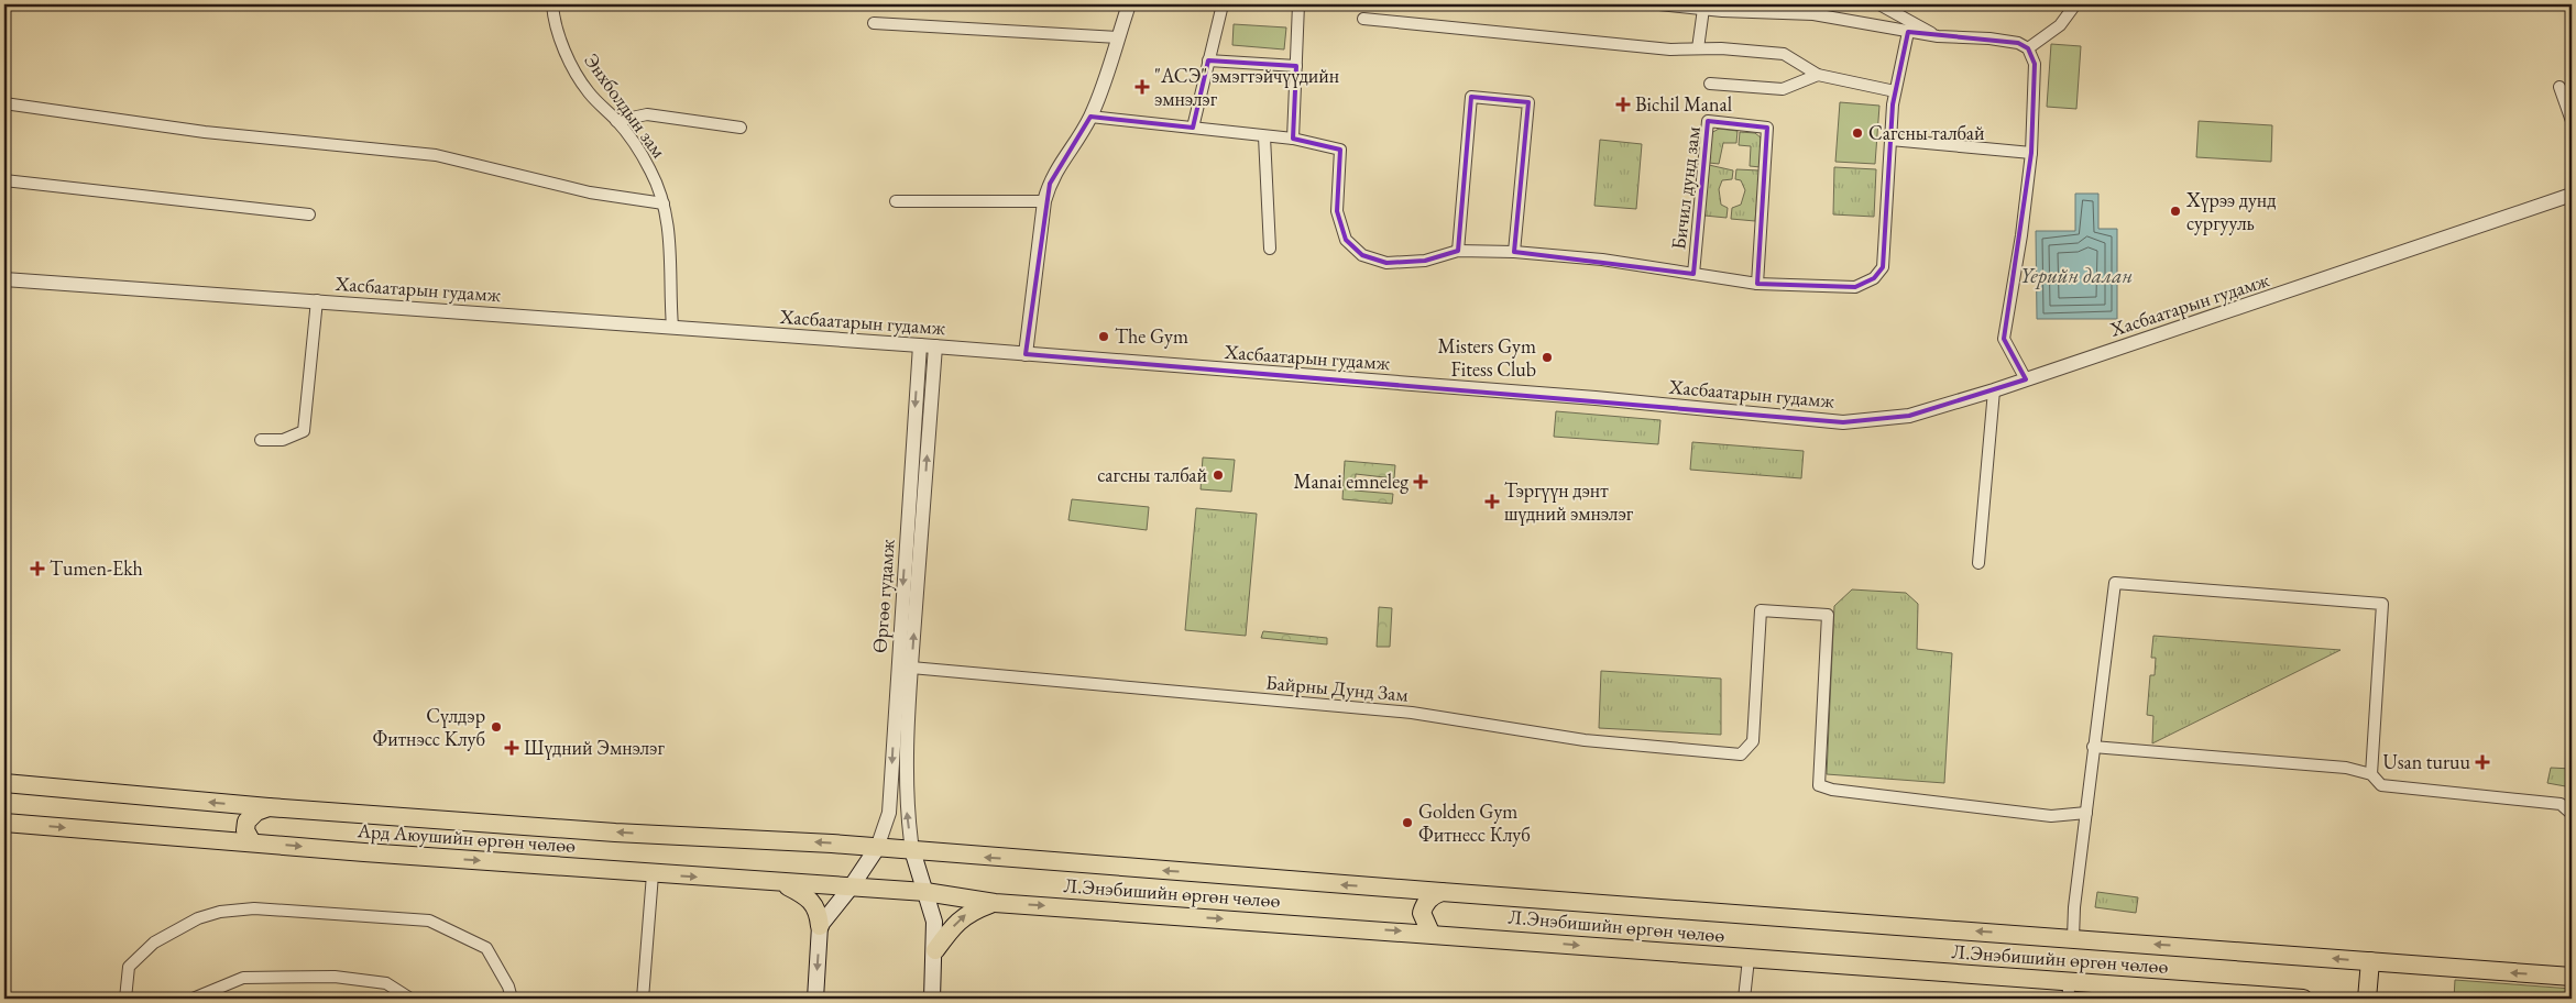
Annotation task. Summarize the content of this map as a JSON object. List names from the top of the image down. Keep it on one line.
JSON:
{"streets":{"main road":["Ард Аюушийн өргөн чөлөө","Л.Энэбишийн өргөн чөлөө"],"street":["Энхболдын зам","Бичил дунд зам","Хасбаатарын гудамж","Өргөө гудамж","Байрны Дунд Зам"]},"crossings":[["Энхболдын зам","Хасбаатарын гудамж"],["Хасбаатарын гудамж","Өргөө гудамж"],["Өргөө гудамж","Байрны Дунд Зам"],["Өргөө гудамж","Ард Аюушийн өргөн чөлөө"],["Өргөө гудамж","Л.Энэбишийн өргөн чөлөө"],["Ард Аюушийн өргөн чөлөө","Л.Энэбишийн өргөн чөлөө"]],"water":["Үерийн далан"],"places":{"health":["\"АСЭ\" эмэгтэйчүүдийн эмнэлэг","Bichil Manal","Manai emneleg","Тэргүүн дэнт шүдний эмнэлэг","Tumen-Ekh","Шүдний Эмнэлэг","Usan turuu"],"other":["Сагсны талбай","Хүрээ дунд сургууль","The Gym","Misters Gym Fitess Club","сагсны талбай","Сүлдэр Фитнэсс Kлуб","Golden Gym Фитнесс Клуб"]}}
